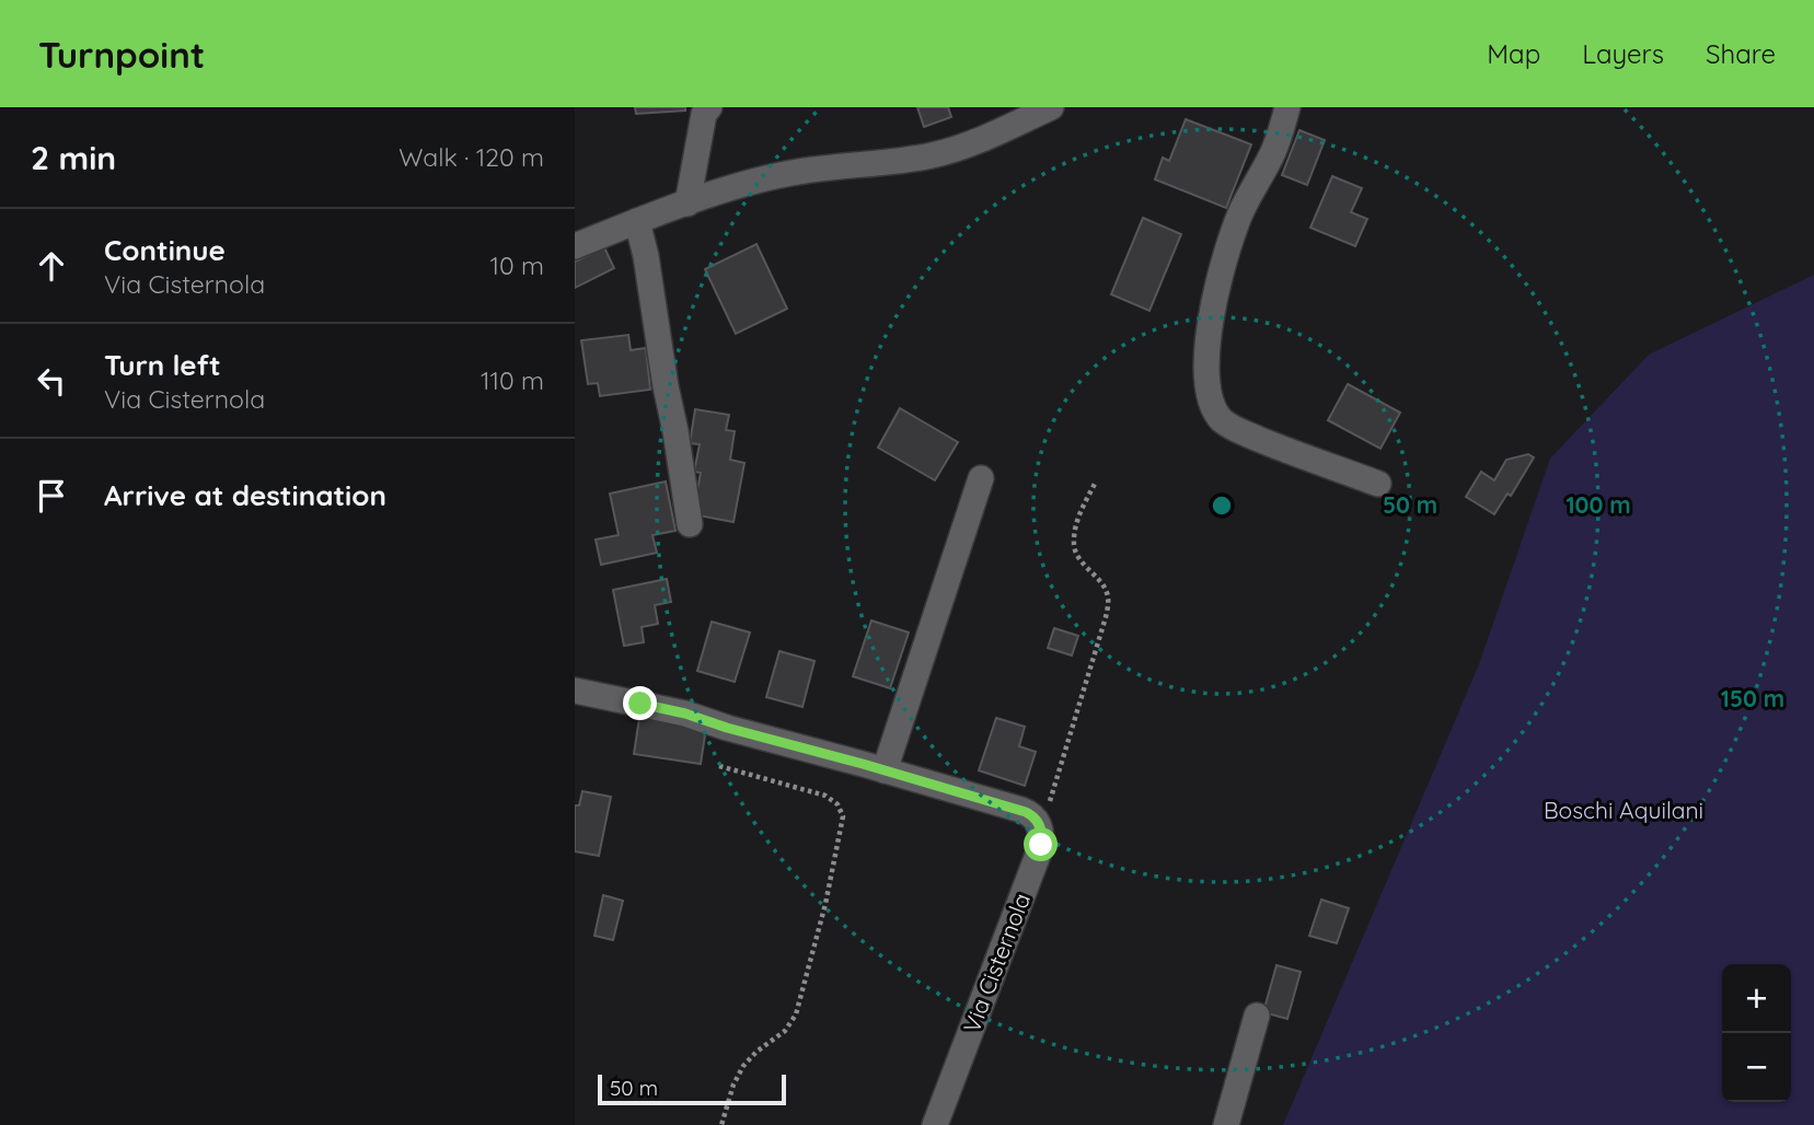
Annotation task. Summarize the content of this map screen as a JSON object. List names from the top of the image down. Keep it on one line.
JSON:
{"streets":{"street":["Via Cisternola"]},"parks":["Boschi Aquilani"],"scale_bar":"50 m","page":{"header":"Turnpoint","nav":["Map","Layers","Share"],"heading":["2 min","Walk · 120 m"],"list":[["Continue","Via Cisternola","10 m"],["Turn left","Via Cisternola","110 m"],"Arrive at destination"],"map_buttons":["+","−"],"scale":"50 m"},"rings":["50 m","100 m","150 m"]}
